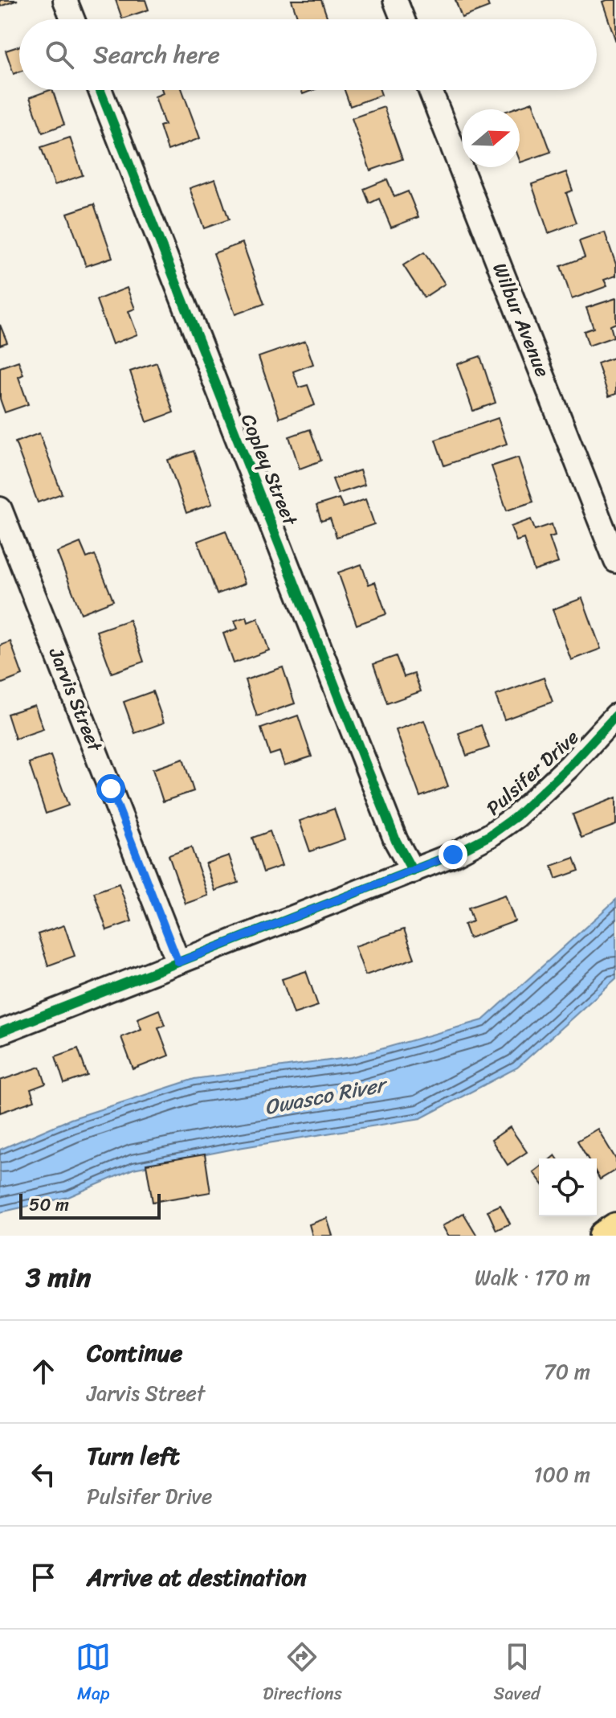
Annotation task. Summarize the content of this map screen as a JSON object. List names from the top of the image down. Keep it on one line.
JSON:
{"streets":{"street":["Wilbur Avenue","Copley Street","Jarvis Street","Pulsifer Drive"]},"crossings":[["Copley Street","Pulsifer Drive"],["Jarvis Street","Pulsifer Drive"]],"water":["Owasco River"],"scale_bar":"50 m","north":"right","page":{"search":"Search here","scale":"50 m","heading":["3 min","Walk · 170 m"],"list":[["Continue","Jarvis Street","70 m"],["Turn left","Pulsifer Drive","100 m"],"Arrive at destination"],"nav":["Map","Directions","Saved"]}}
